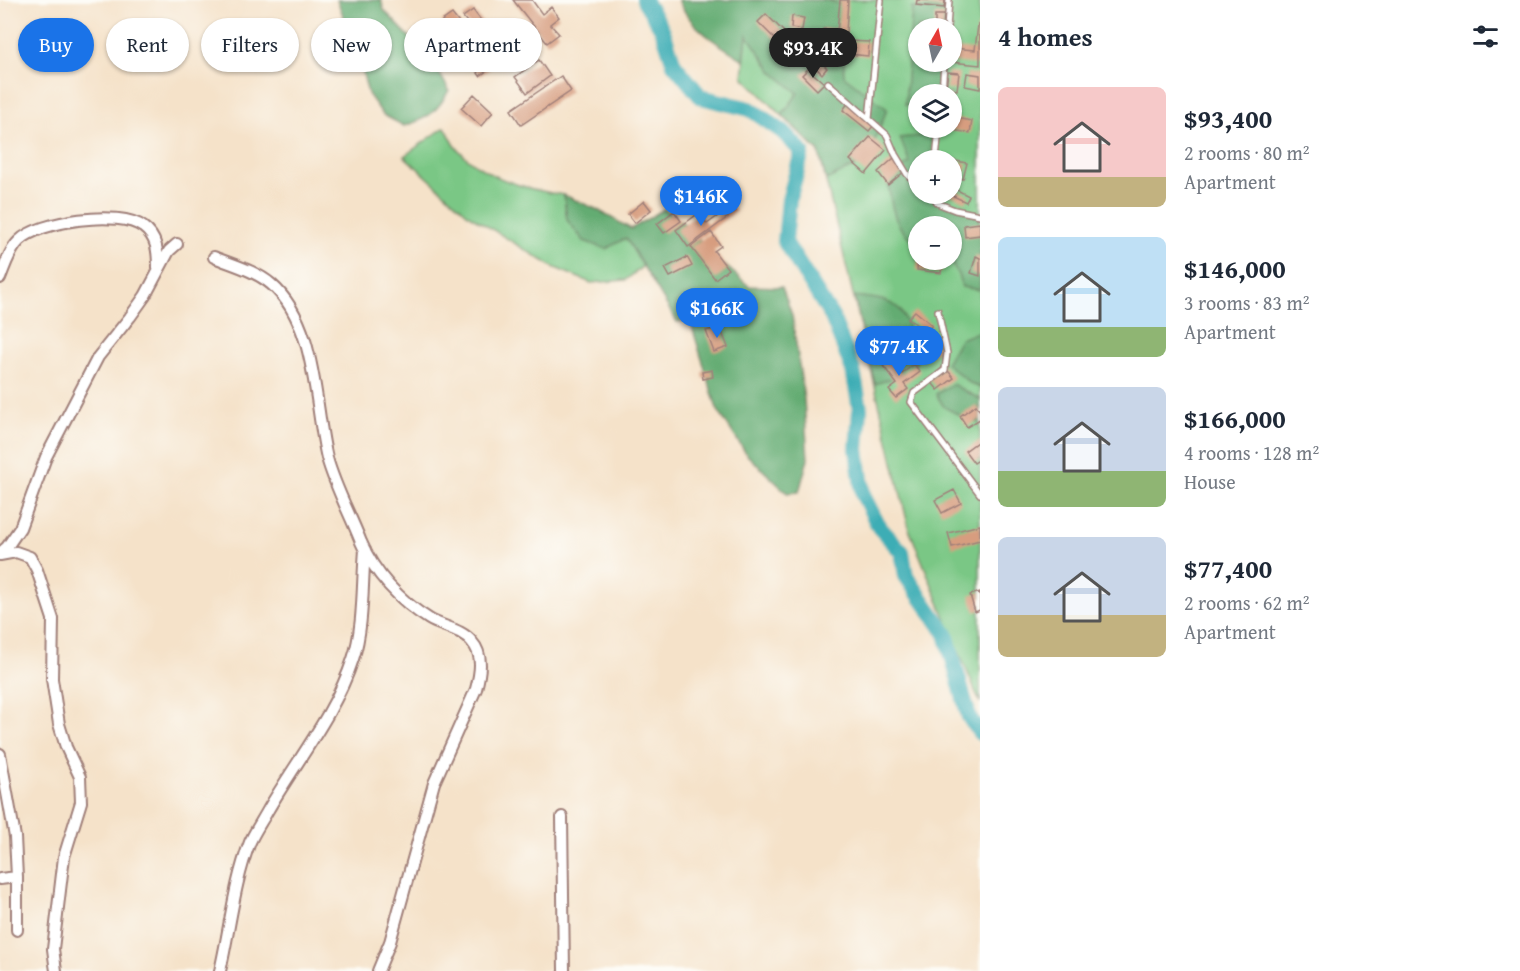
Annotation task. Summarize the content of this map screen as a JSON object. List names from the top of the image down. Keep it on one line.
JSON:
{"north":"top","page":{"heading":"4 homes","map_buttons":["+","−"],"chip":["Buy","Rent","Filters","New","Apartment"],"price":["$93.4K","$146K","$166K","$77.4K"],"list":[{"name":"$93,400","note":"2 rooms · 80 m² · Apartment"},{"name":"$146,000","note":"3 rooms · 83 m² · Apartment"},{"name":"$166,000","note":"4 rooms · 128 m² · House"},{"name":"$77,400","note":"2 rooms · 62 m² · Apartment"}]}}
